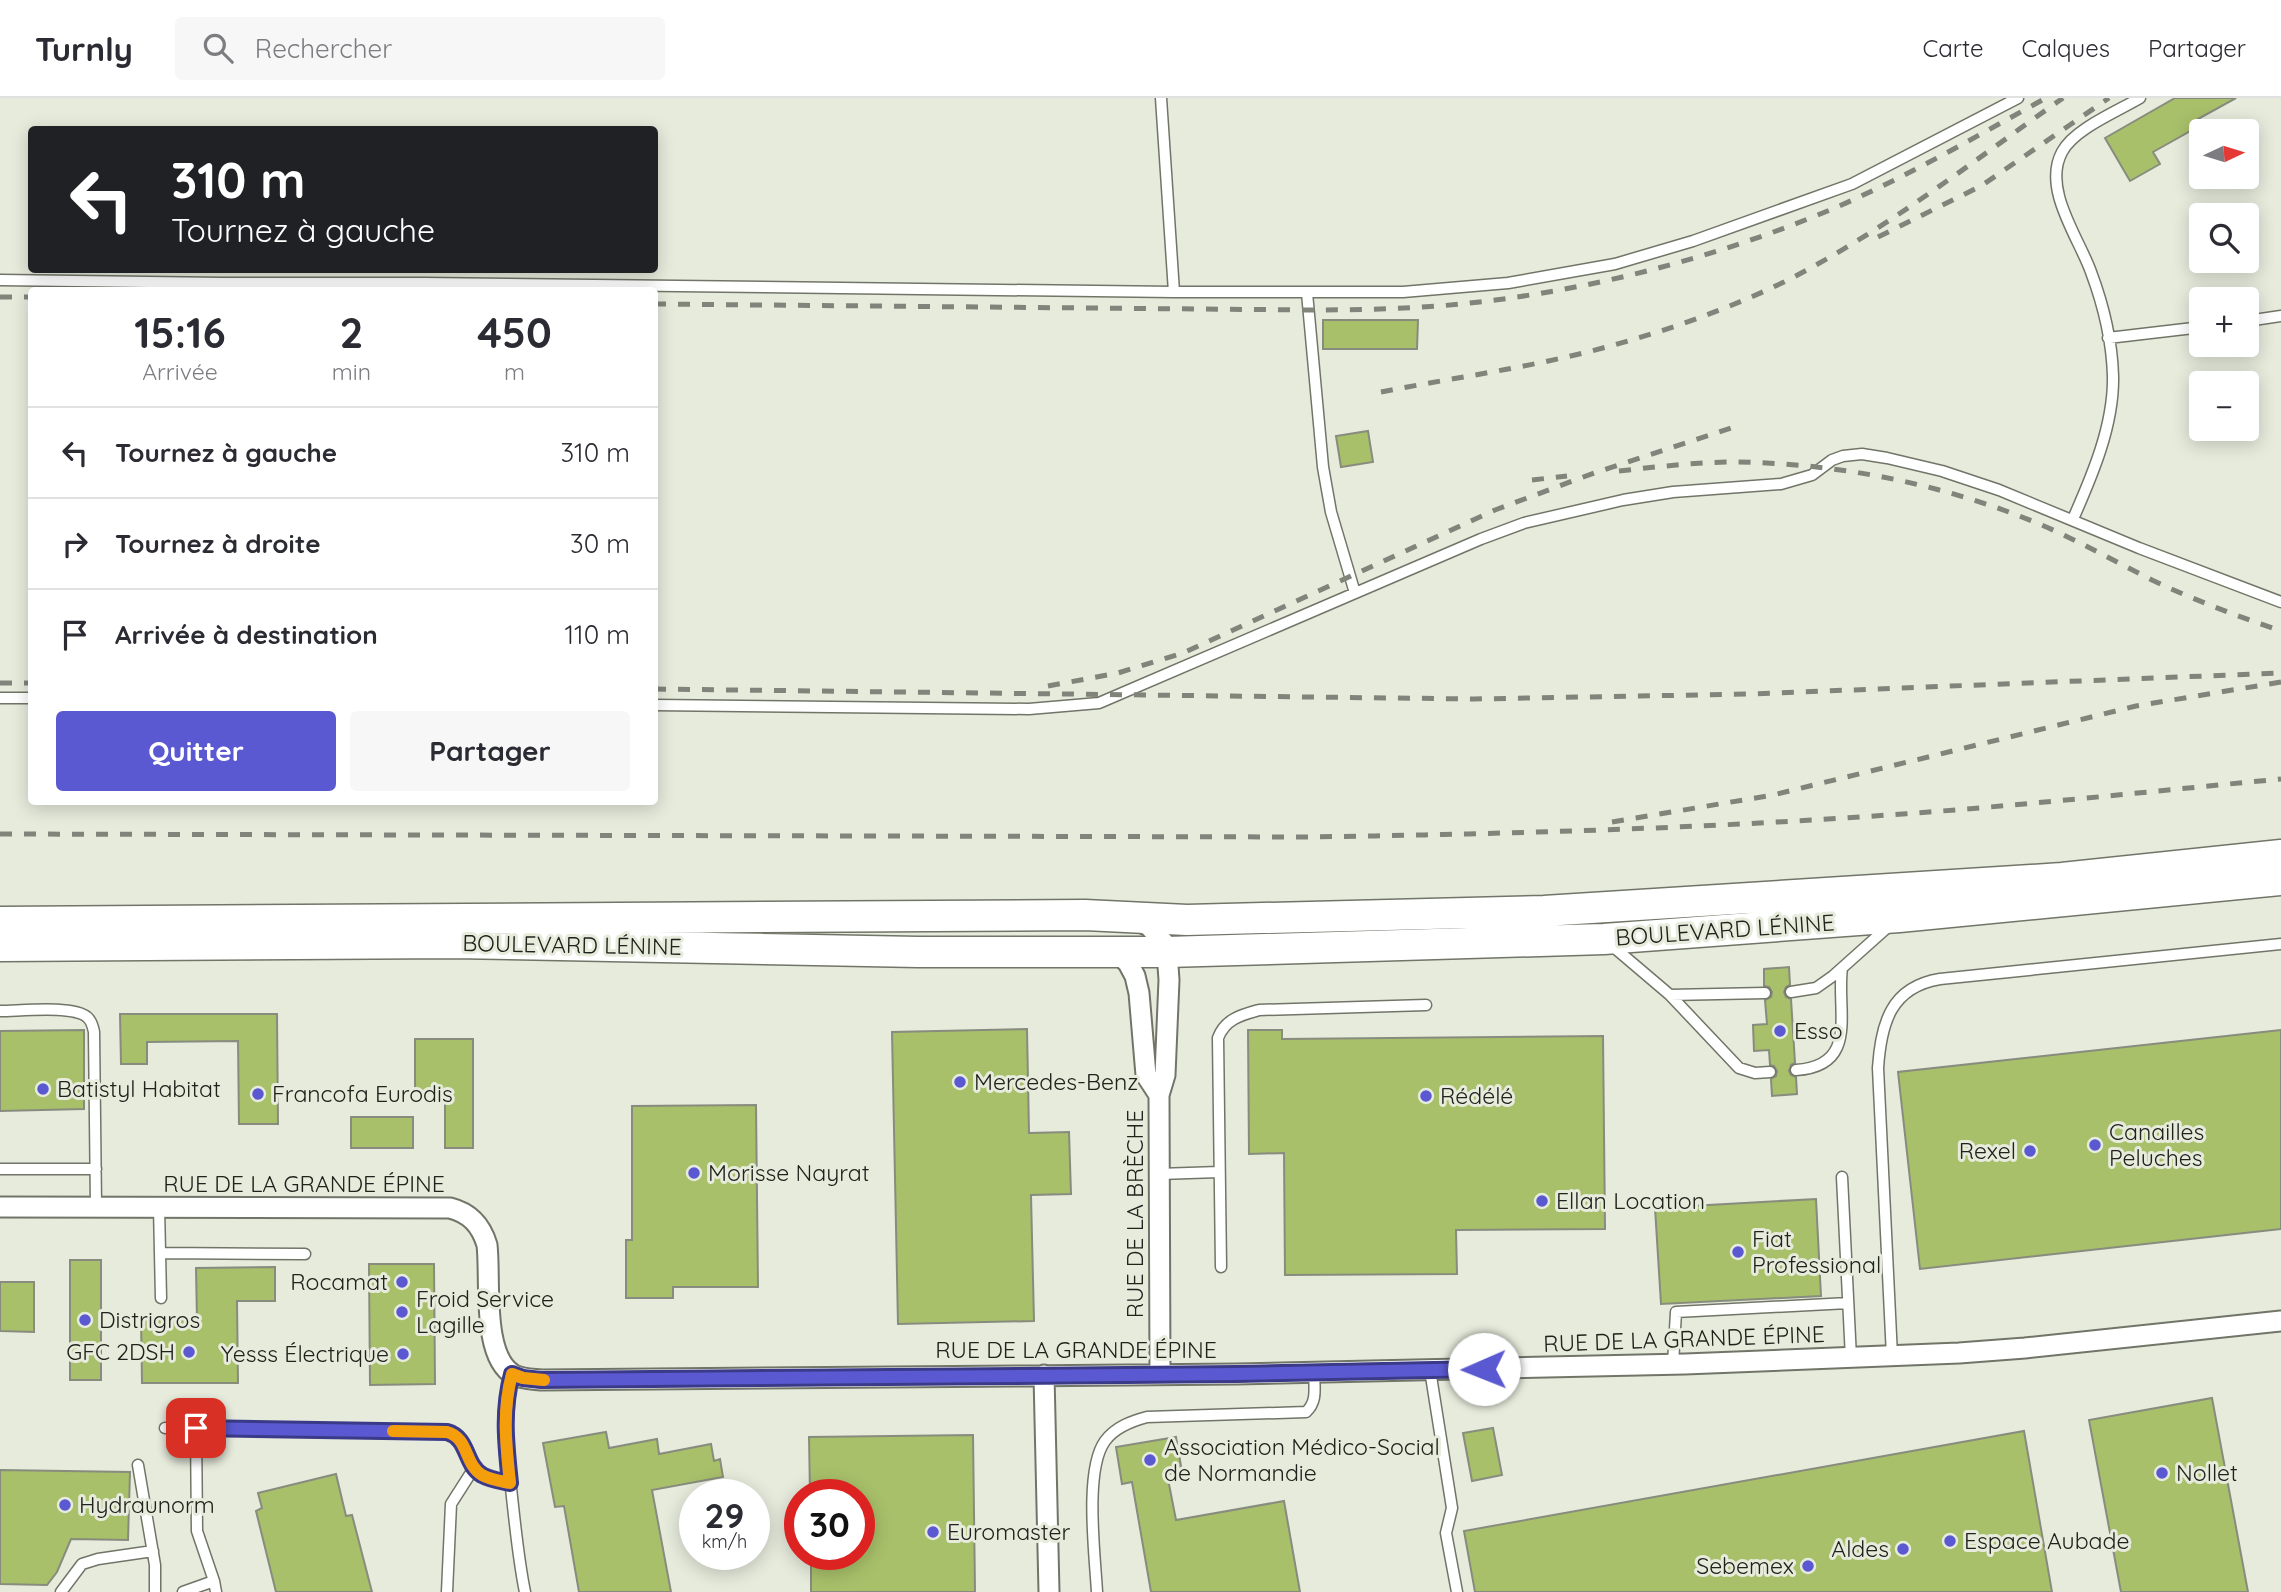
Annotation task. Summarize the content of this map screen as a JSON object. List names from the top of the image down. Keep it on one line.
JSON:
{"streets":{"main road":["BOULEVARD LÉNINE"],"street":["RUE DE LA GRANDE ÉPINE","RUE DE LA BRÈCHE"]},"crossings":[["BOULEVARD LÉNINE","RUE DE LA BRÈCHE"],["RUE DE LA GRANDE ÉPINE","RUE DE LA BRÈCHE"]],"places":["Esso","Mercedes-Benz","Batistyl Habitat","Francofa Eurodis","Rédélé","Canailles Peluches","Rexel","Morisse Nayrat","Ellan Location","Fiat Professional","Rocamat","Froid Service Lagille","Distrigros","GFC 2DSH","Yesss Électrique","Association Médico-Social de Normandie","Nollet","Hydraunorm","Euromaster","Espace Aubade","Aldes","Sebemex"],"north":"right","page":{"header":"Turnly","search":"Rechercher","nav":["Carte","Calques","Partager"],"map_buttons":["+","−"],"turn":["310 m","Tournez à gauche"],"eta":["15:16","Arrivée","2","min","450","m"],"list":[{"name":"Tournez à gauche","value":"310 m"},{"name":"Tournez à droite","value":"30 m"},{"name":"Arrivée à destination","value":"110 m"}],"buttons":["Quitter","Partager"],"speed":"29 km/h","limit":"30"}}
